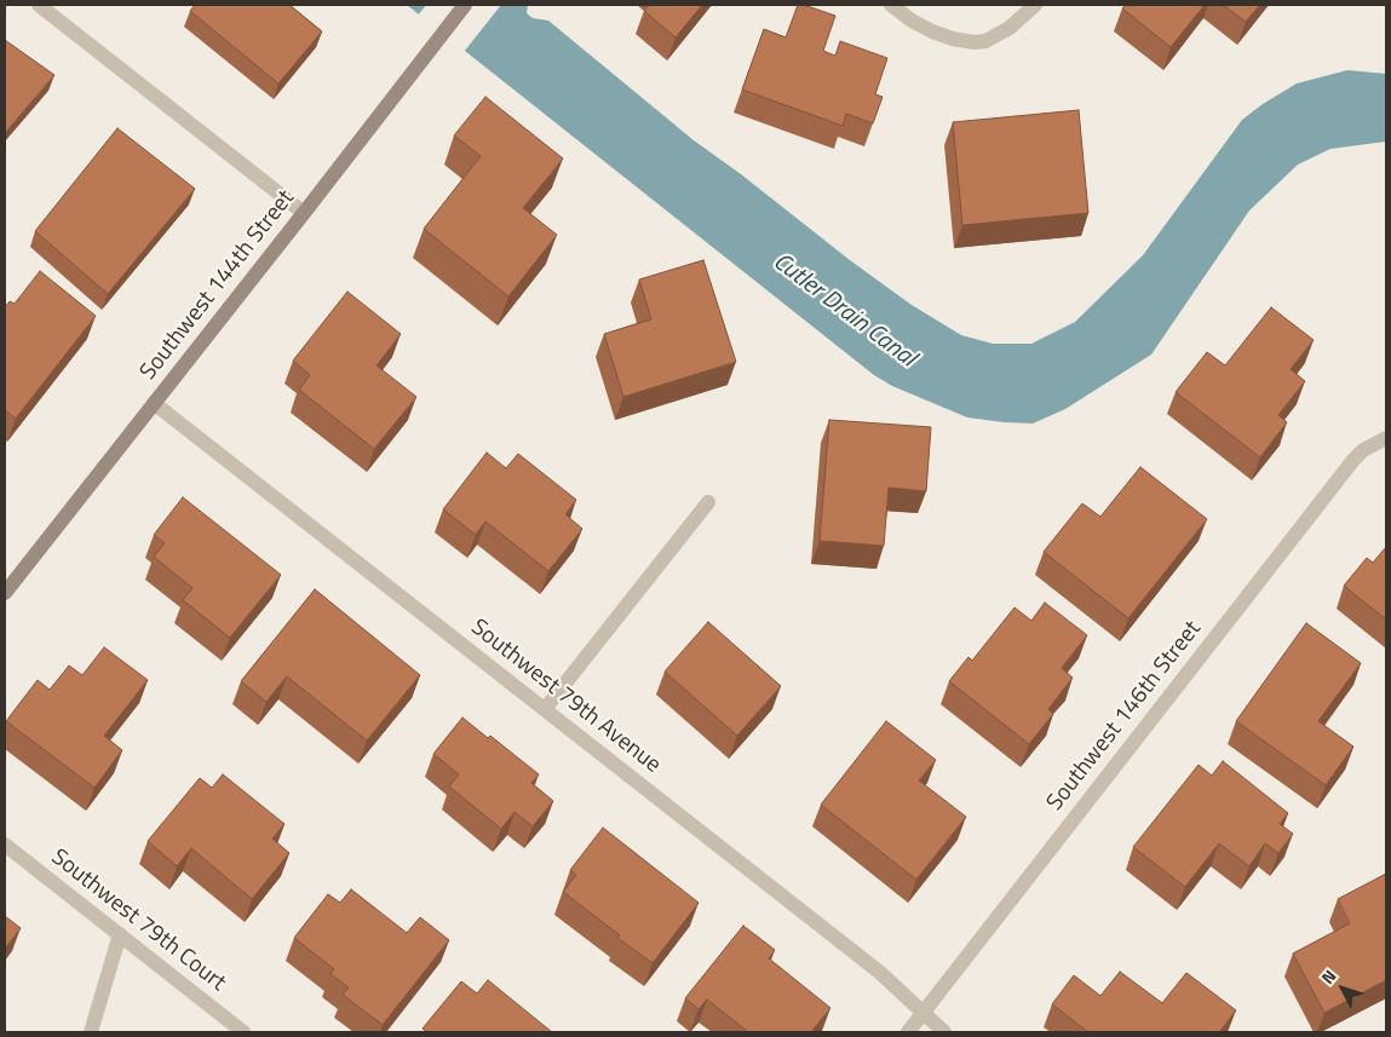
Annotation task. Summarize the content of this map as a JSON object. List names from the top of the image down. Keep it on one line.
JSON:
{"streets":{"street":["Southwest 144th Street","Southwest 79th Avenue","Southwest 146th Street","Southwest 79th Court"]},"crossings":[["Southwest 144th Street","Southwest 79th Avenue"],["Southwest 79th Avenue","Southwest 146th Street"]],"water":["Cutler Drain Canal"],"north":"top left"}
